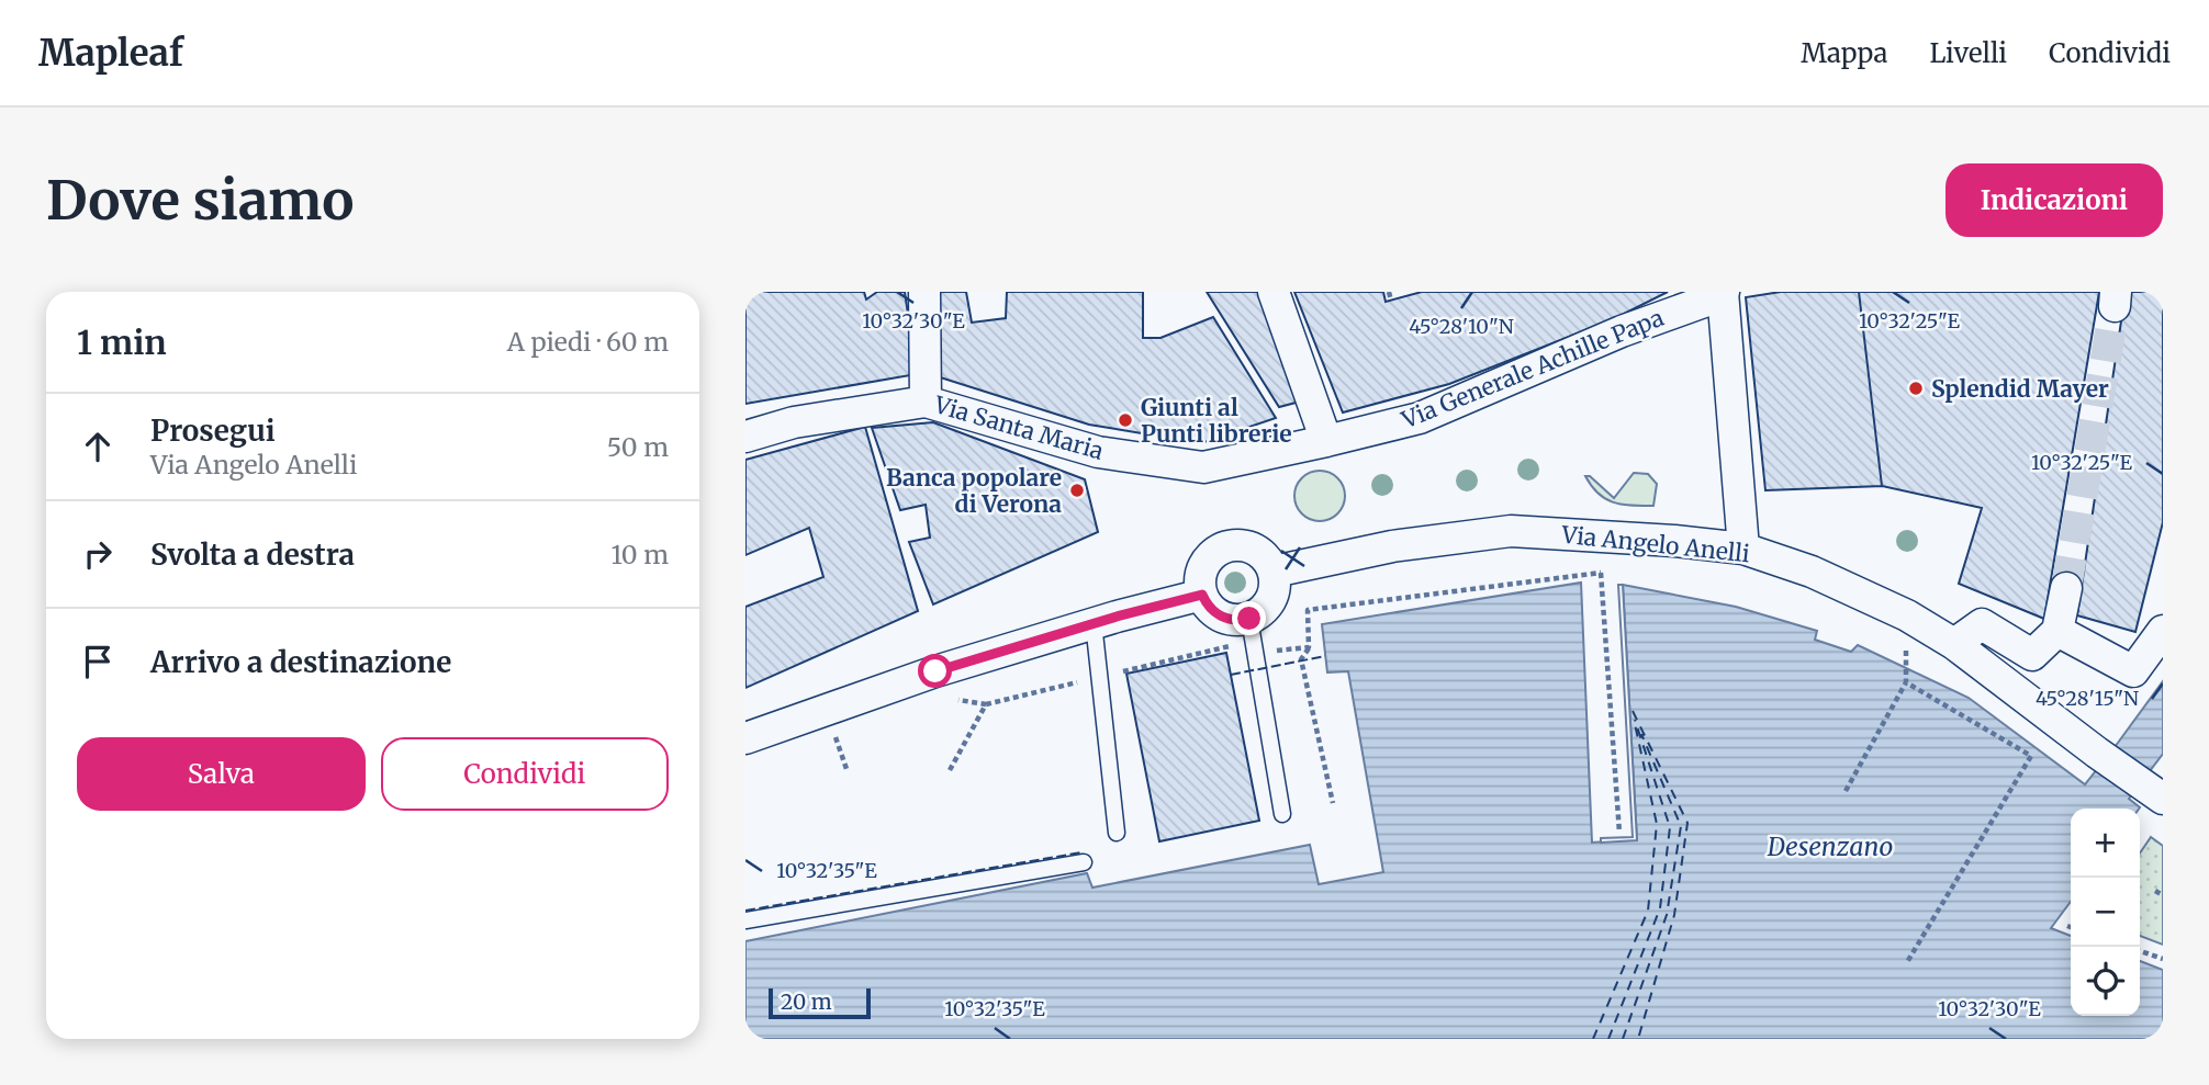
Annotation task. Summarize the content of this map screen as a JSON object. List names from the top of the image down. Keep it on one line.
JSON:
{"streets":{"street":["Via Generale Achille Papa","Via Santa Maria","Via Angelo Anelli"]},"crossings":[["Via Generale Achille Papa","Via Santa Maria"]],"water":["Desenzano"],"places":["Splendid Mayer","Giunti al Punti librerie","Banca popolare di Verona"],"scale_bar":"20 m","page":{"header":"Mapleaf","nav":["Mappa","Livelli","Condividi"],"buttons":["Indicazioni",["Salva","Condividi"]],"title":"Dove siamo","heading":["1 min","A piedi · 60 m"],"list":[["Prosegui","Via Angelo Anelli","50 m"],["Svolta a destra","10 m"],"Arrivo a destinazione"],"map_buttons":["+","−"],"scale":"20 m"},"coordinates":["10°32'30\"E","10°32'25\"E","45°28'10\"N","45°28'15\"N","10°32'35\"E"]}
